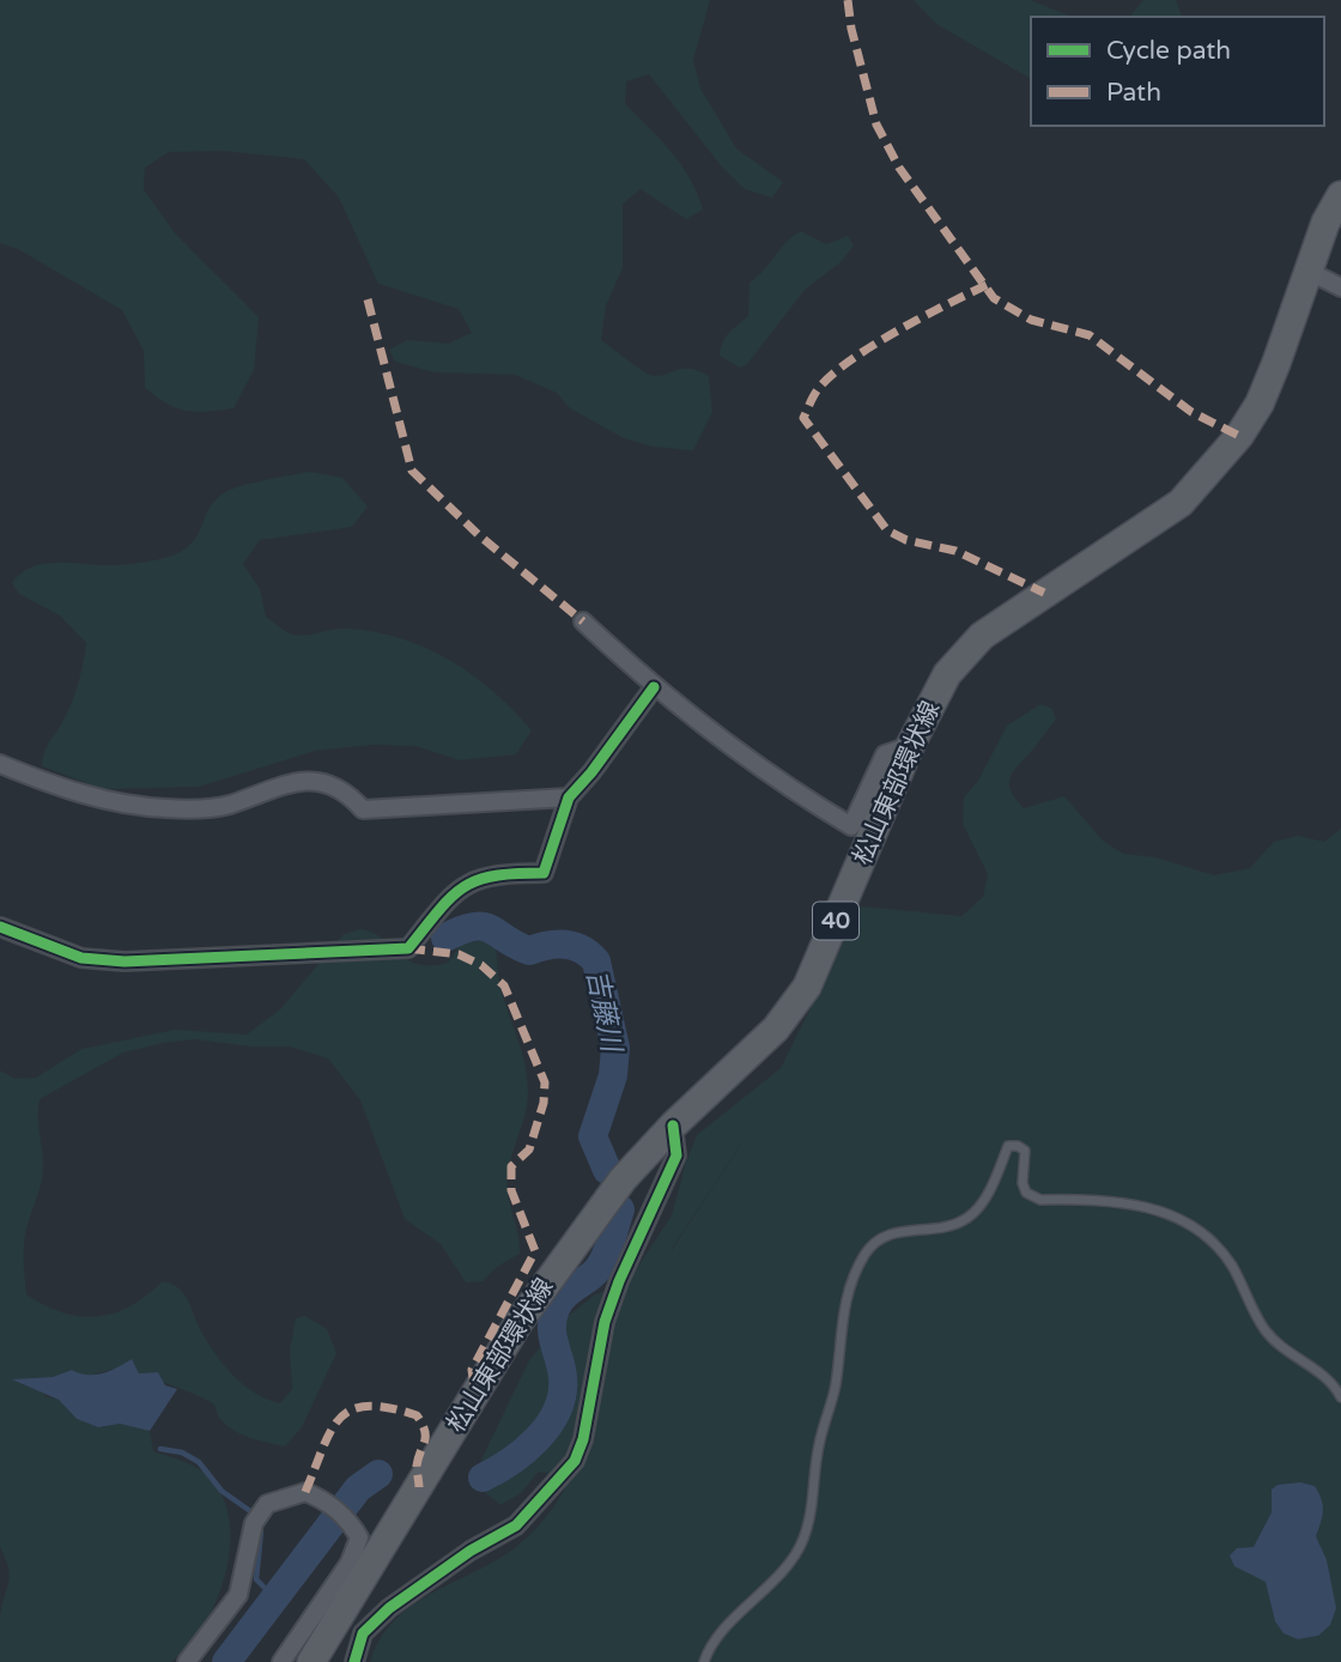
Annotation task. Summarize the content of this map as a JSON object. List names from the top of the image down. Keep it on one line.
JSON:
{"streets":{"main road":["松山東部環状線","40"]},"water":["吉藤川"],"legend":["Cycle path","Path"]}
